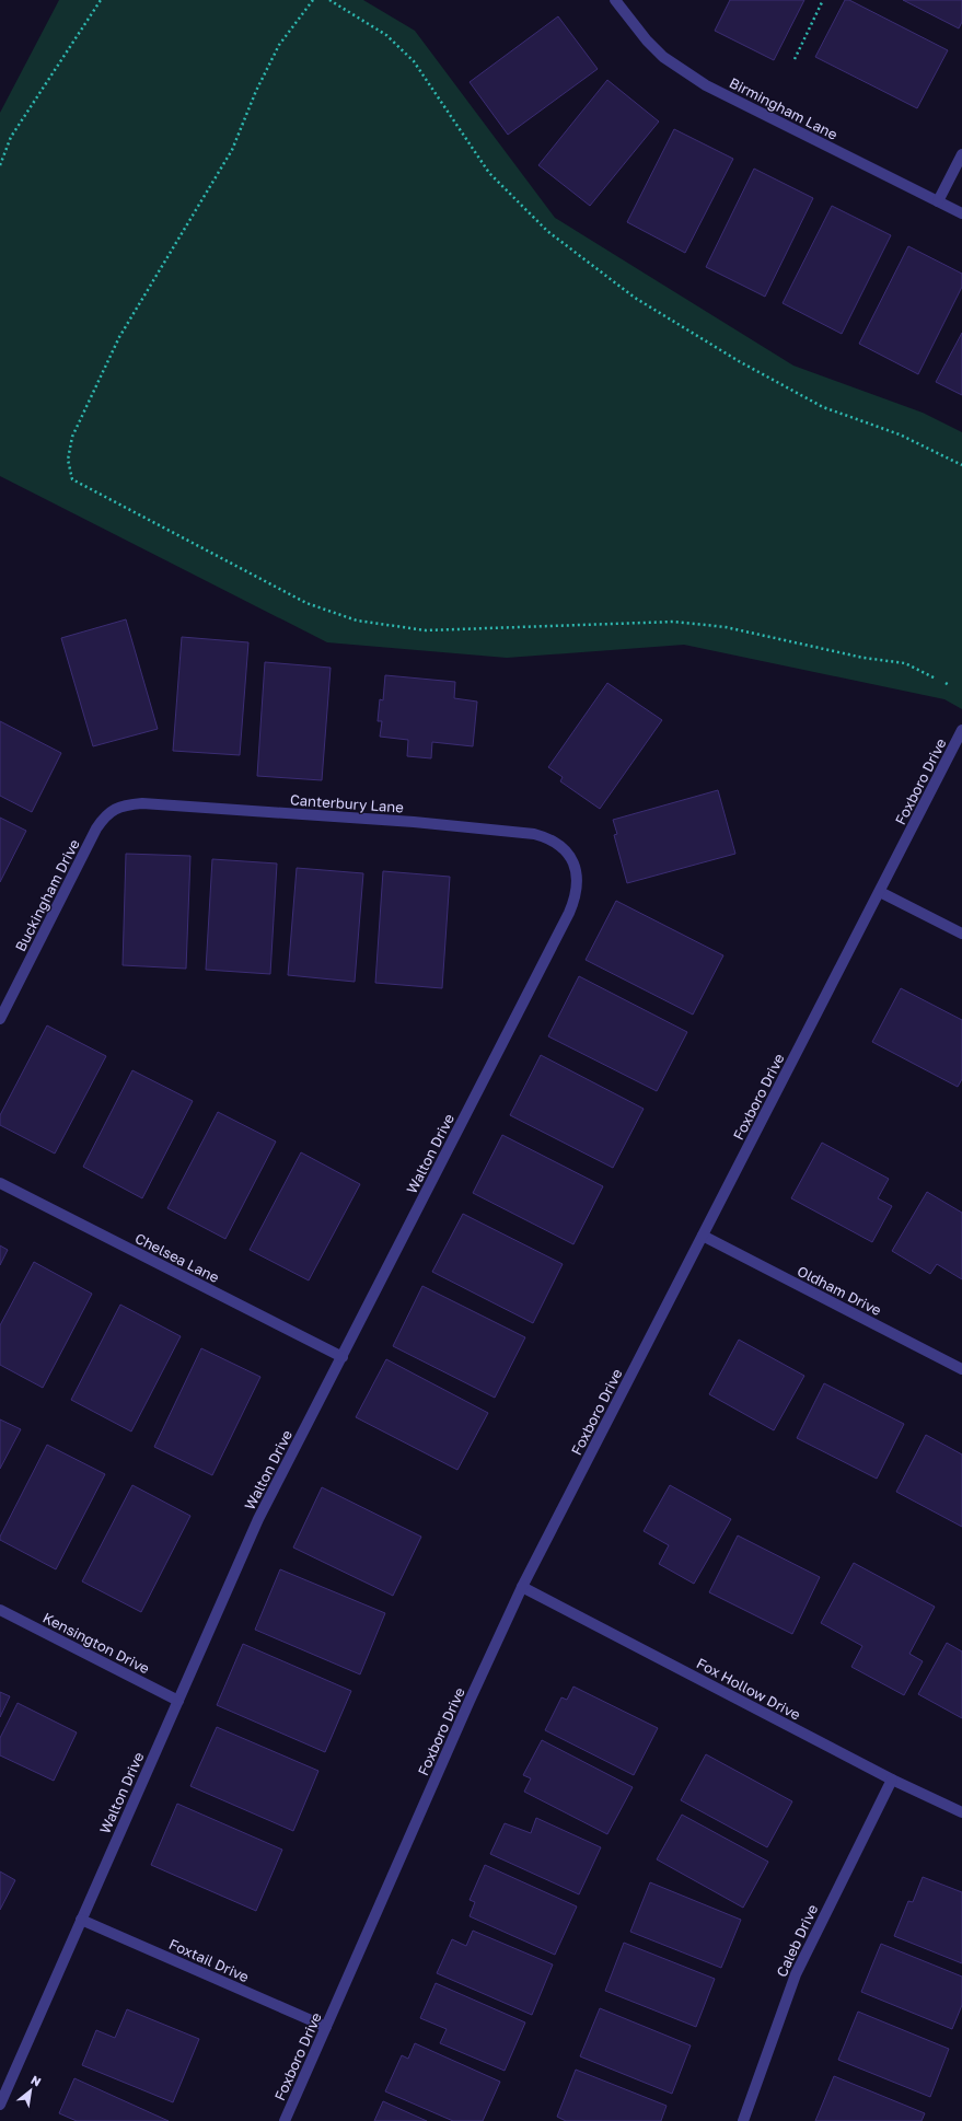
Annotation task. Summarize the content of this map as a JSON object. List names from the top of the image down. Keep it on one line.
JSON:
{"streets":{"street":["Birmingham Lane","Foxboro Drive","Canterbury Lane","Buckingham Drive","Walton Drive","Chelsea Lane","Oldham Drive","Kensington Drive","Fox Hollow Drive","Caleb Drive","Foxtail Drive"]},"crossings":[["Foxboro Drive","Oldham Drive"],["Foxboro Drive","Fox Hollow Drive"],["Foxboro Drive","Foxtail Drive"],["Canterbury Lane","Buckingham Drive"],["Canterbury Lane","Walton Drive"],["Walton Drive","Chelsea Lane"],["Walton Drive","Kensington Drive"],["Walton Drive","Foxtail Drive"],["Fox Hollow Drive","Caleb Drive"]],"north":"top right"}
